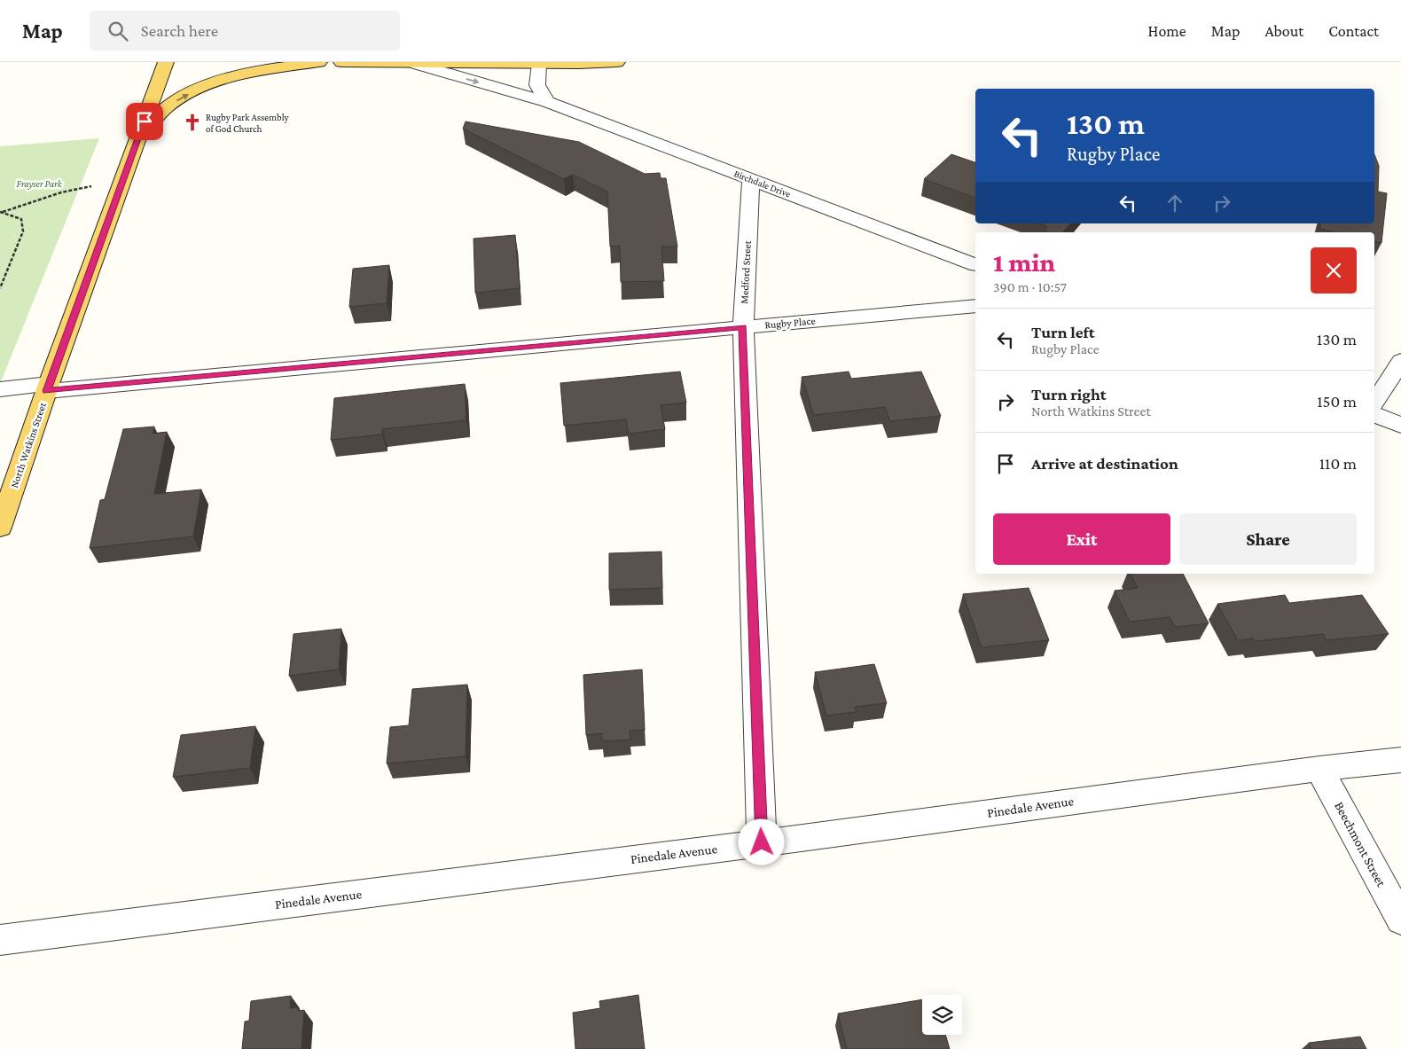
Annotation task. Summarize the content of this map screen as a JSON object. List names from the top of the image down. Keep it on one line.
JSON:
{"streets":{"main road":["North Watkins Street"],"street":["Birchdale Drive","Medford Street","Rugby Place","Pinedale Avenue","Beechmont Street"]},"crossings":[["Birchdale Drive","Medford Street"],["Medford Street","Rugby Place"],["Medford Street","Pinedale Avenue"],["Rugby Place","North Watkins Street"],["Pinedale Avenue","Beechmont Street"]],"parks":["Frayser Park"],"places":{"church":["Rugby Park Assembly of God Church"]},"page":{"header":"Map","search":"Search here","nav":["Home","Map","About","Contact"],"turn":["130 m","Rugby Place"],"heading":["1 min","390 m · 10:57"],"list":[{"name":"Turn left","note":"Rugby Place","value":"130 m"},{"name":"Turn right","note":"North Watkins Street","value":"150 m"},{"name":"Arrive at destination","value":"110 m"}],"buttons":["Exit","Share"]}}
